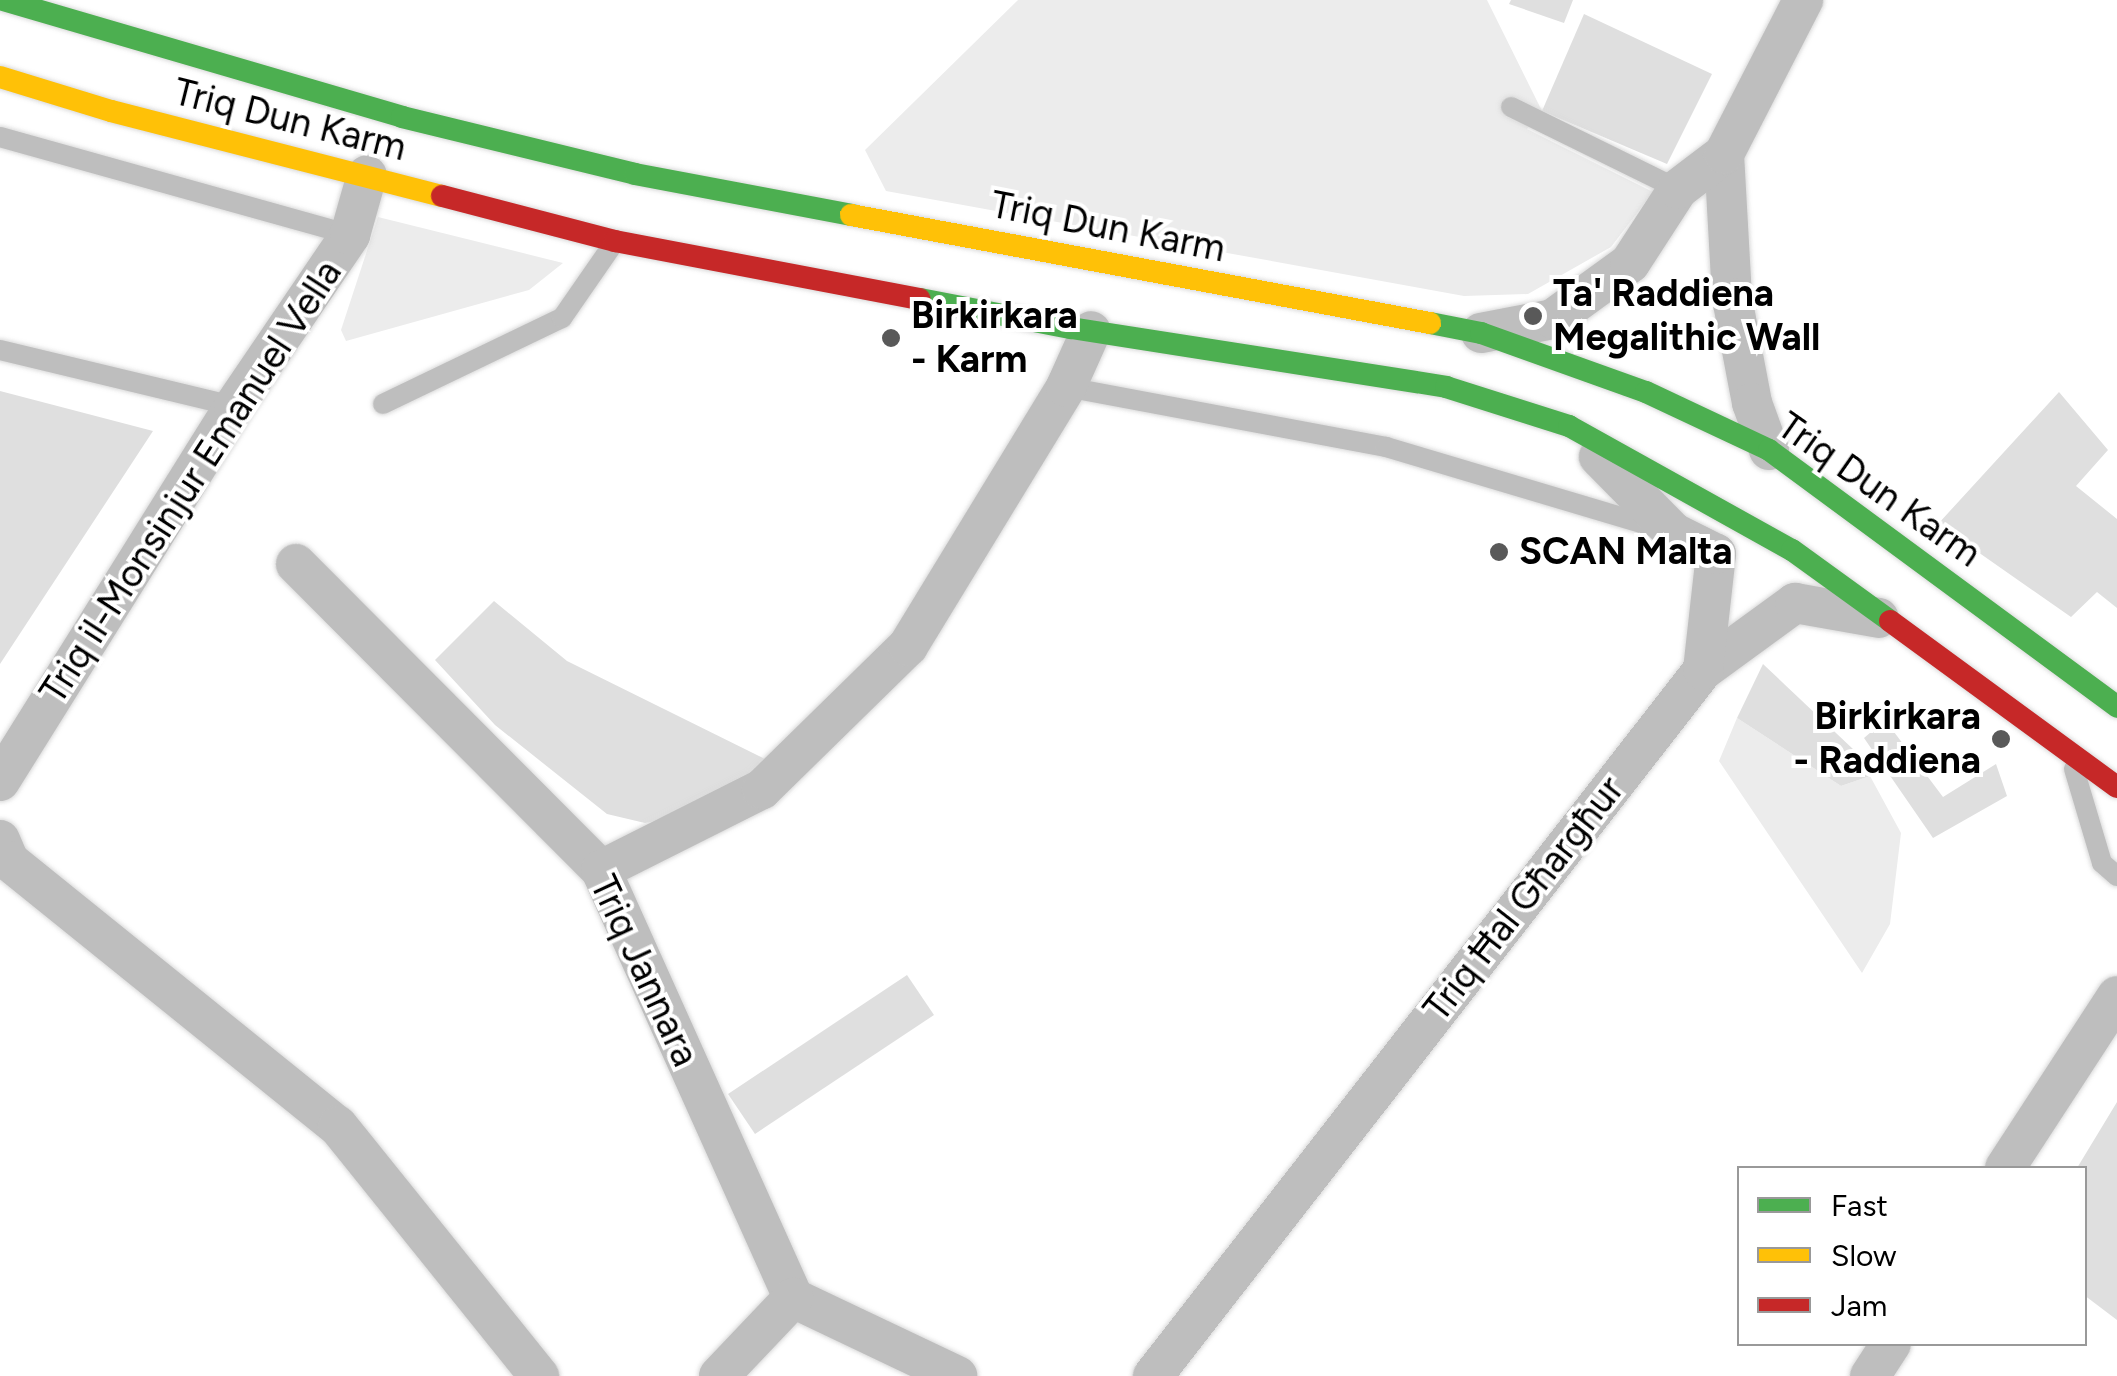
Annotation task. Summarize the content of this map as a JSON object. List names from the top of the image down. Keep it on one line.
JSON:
{"streets":{"highway":["Triq Dun Karm"],"street":["Triq il-Monsinjur Emanuel Vella","Triq Ħal Għargħur","Triq Jannara"]},"crossings":[["Triq Dun Karm","Triq il-Monsinjur Emanuel Vella"],["Triq Dun Karm","Triq Ħal Għargħur"]],"places":["Ta' Raddiena Megalithic Wall","Birkirkara - Karm","SCAN Malta","Birkirkara - Raddiena"],"legend":["Fast","Slow","Jam"]}
